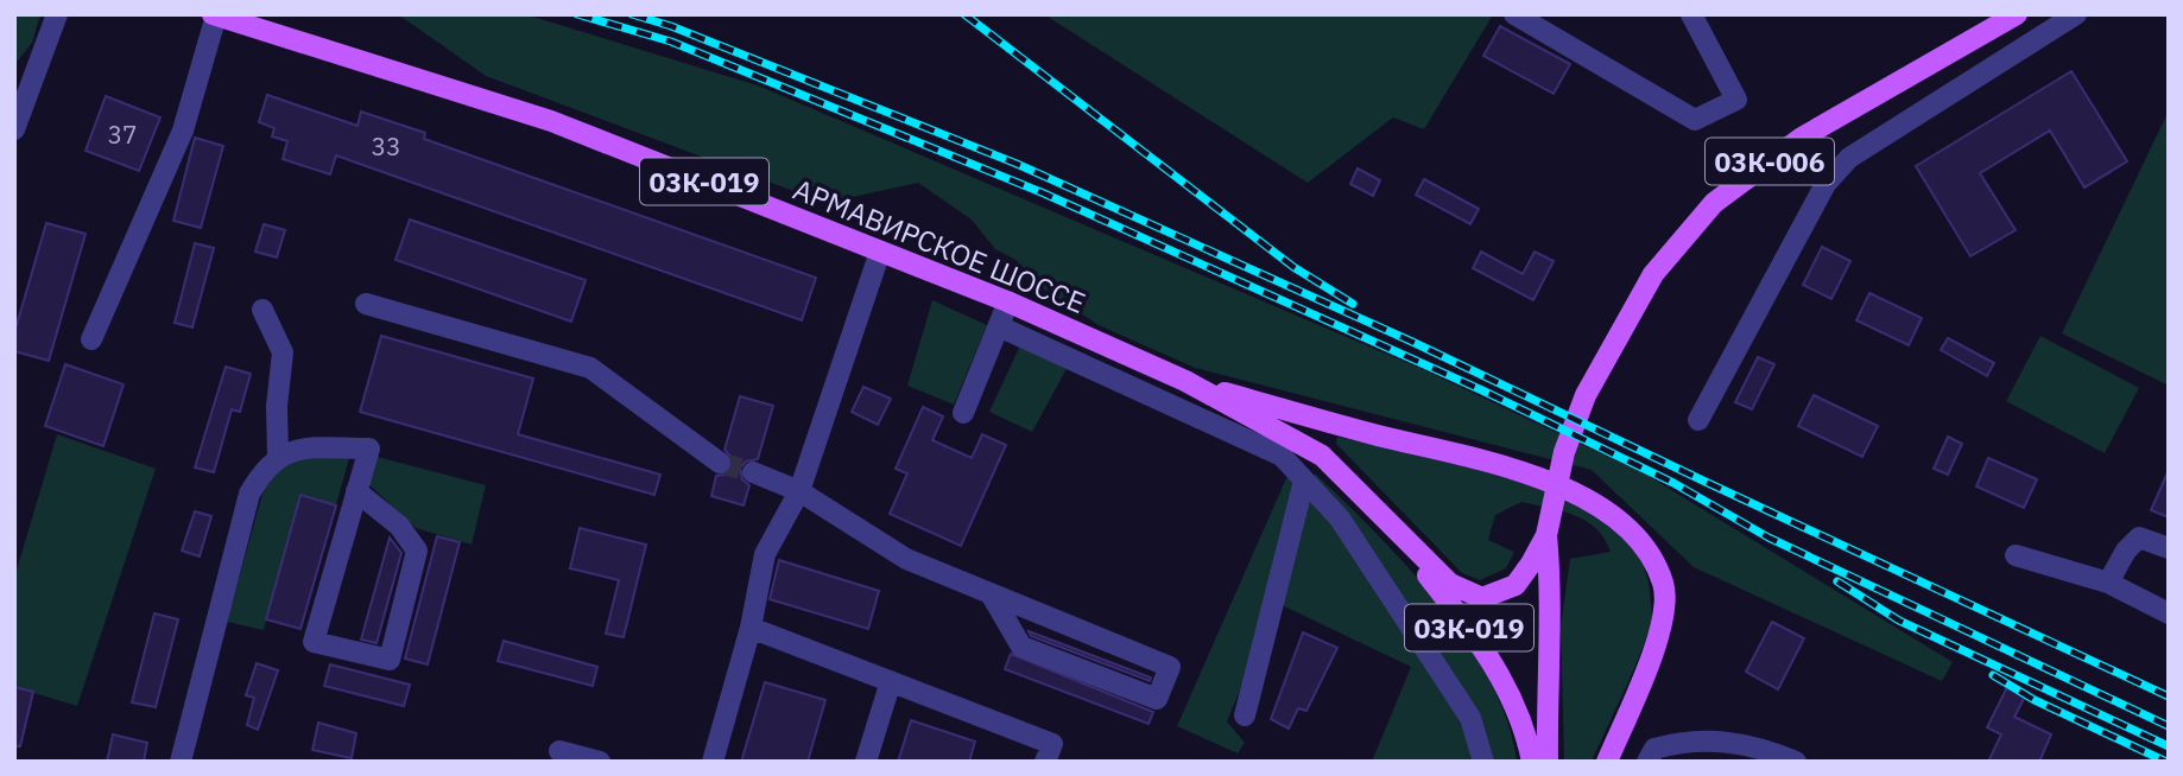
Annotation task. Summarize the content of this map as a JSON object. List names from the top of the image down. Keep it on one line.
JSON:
{"streets":{"main road":["03К-006","03К-019","АРМАВИРСКОЕ ШОССЕ"]},"crossings":[["03К-019","АРМАВИРСКОЕ ШОССЕ"]],"house_numbers":["37","33"]}
